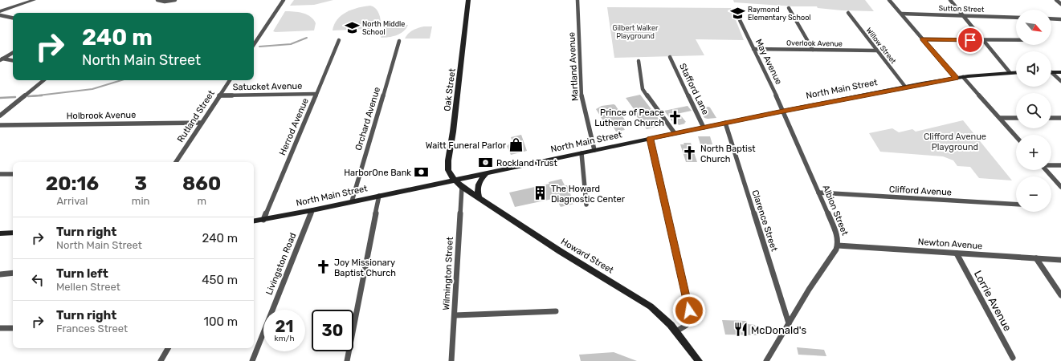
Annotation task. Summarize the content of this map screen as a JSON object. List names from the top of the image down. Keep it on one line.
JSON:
{"streets":{"main road":["North Main Street","Oak Street","Howard Street"],"street":["Sutton Street","Overlook Avenue","Willow Street","May Avenue","Martland Avenue","Satucket Avenue","Stafford Lane","Holbrook Avenue","Rutland Street","Orchard Avenue","Herrod Avenue","Clifford Avenue","Albion Street","Clarence Street","Newton Avenue","Livingston Road","Wilmington Street","Lorrie Avenue"]},"crossings":[["Overlook Avenue","Willow Street"],["Overlook Avenue","May Avenue"],["Willow Street","North Main Street"],["May Avenue","North Main Street"],["May Avenue","Albion Street"],["Martland Avenue","North Main Street"],["Satucket Avenue","Rutland Street"],["Satucket Avenue","Herrod Avenue"],["Stafford Lane","North Main Street"],["North Main Street","Oak Street"],["North Main Street","Orchard Avenue"],["North Main Street","Herrod Avenue"],["North Main Street","Albion Street"],["North Main Street","Clarence Street"],["North Main Street","Howard Street"],["North Main Street","Livingston Road"],["Oak Street","Howard Street"],["Holbrook Avenue","Rutland Street"],["Clifford Avenue","Albion Street"],["Albion Street","Clarence Street"],["Albion Street","Newton Avenue"],["Newton Avenue","Lorrie Avenue"],["Howard Street","Wilmington Street"]],"parks":["Gilbert Walker Playground","Clifford Avenue Playground"],"places":{"school or university":["Raymond Elementary School","North Middle School"],"church":["Prince of Peace Lutheran Church","North Baptist Church","Joy Missionary Baptist Church"],"shop":["Waitt Funeral Parlor"],"bank":["Rockland Trust","HarborOne Bank"],"building":["The Howard Diagnostic Center"],"restaurant":["McDonald's"]},"north":"bottom right","page":{"map_buttons":["+","−"],"turn":["240 m","North Main Street"],"eta":["20:16","Arrival","3","min","860","m"],"list":[{"name":"Turn right","note":"North Main Street","value":"240 m"},{"name":"Turn left","note":"Mellen Street","value":"450 m"},{"name":"Turn right","note":"Frances Street","value":"100 m"}],"speed":"21 km/h","limit":"30"}}
